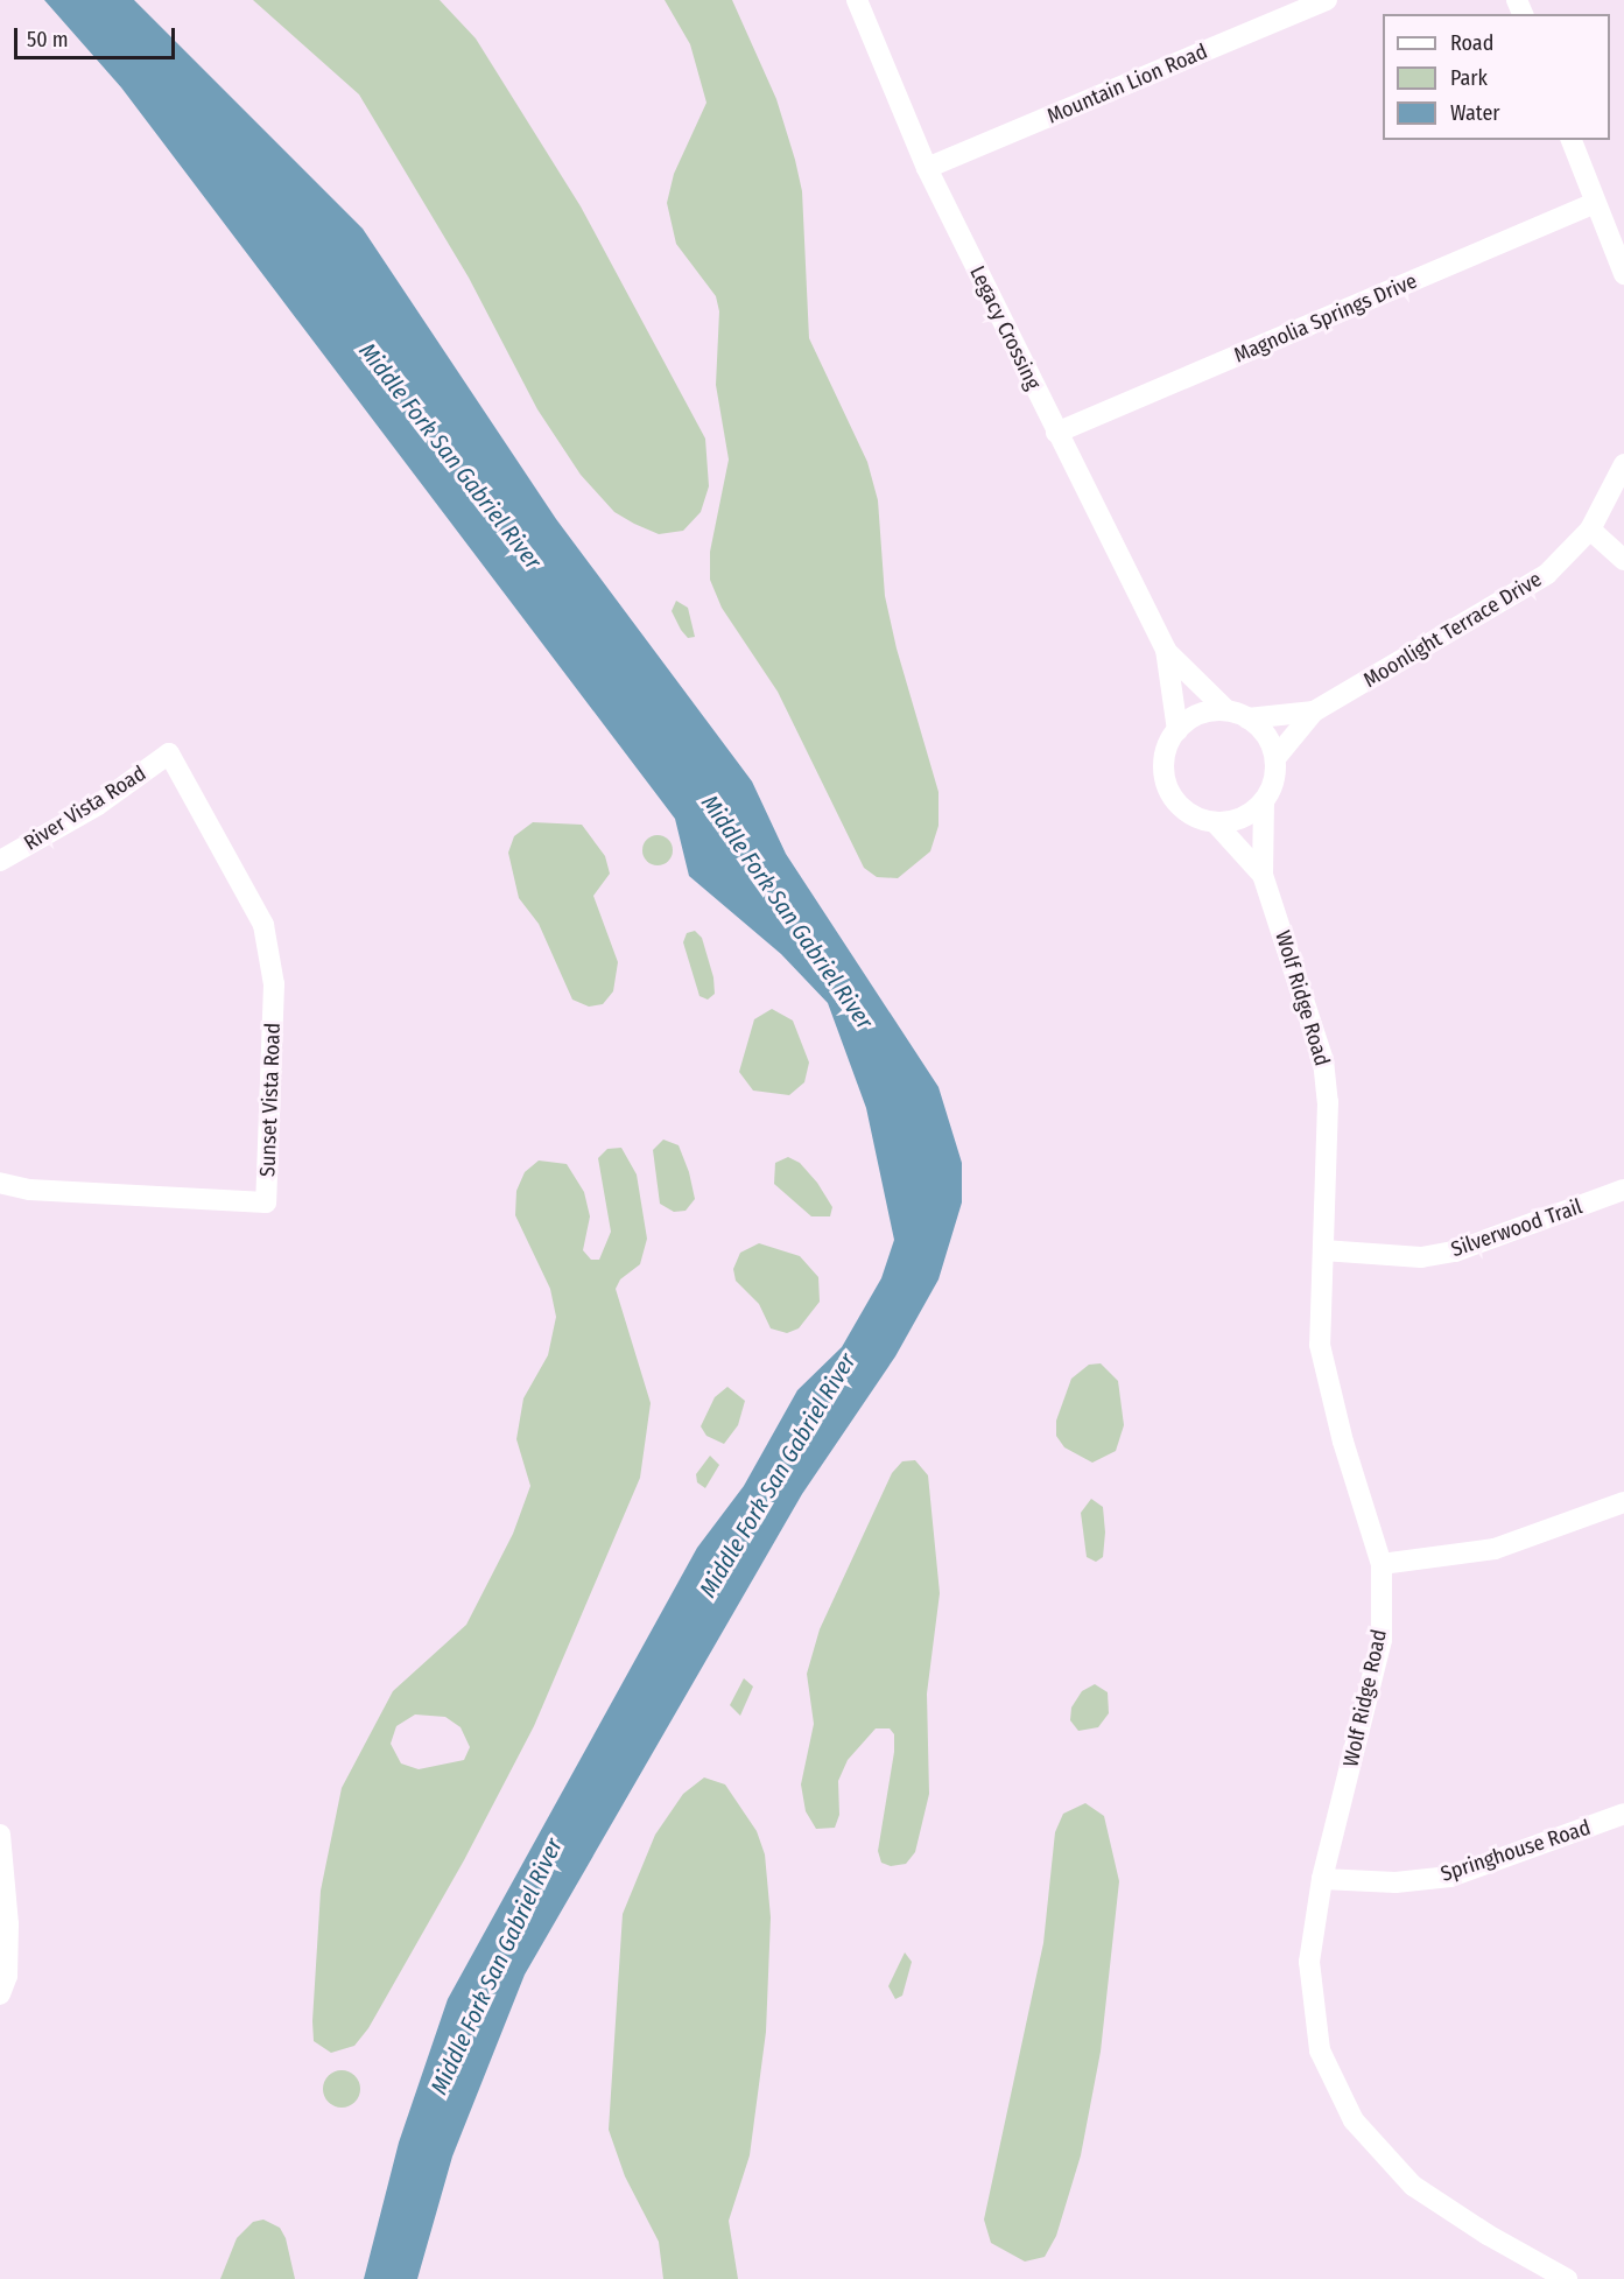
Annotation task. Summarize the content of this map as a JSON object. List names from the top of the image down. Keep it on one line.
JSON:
{"streets":{"street":["Mountain Lion Road","Magnolia Springs Drive","Legacy Crossing","Moonlight Terrace Drive","River Vista Road","Wolf Ridge Road","Sunset Vista Road","Silverwood Trail","Springhouse Road"]},"crossings":[["Mountain Lion Road","Legacy Crossing"],["Magnolia Springs Drive","Legacy Crossing"],["Legacy Crossing","Moonlight Terrace Drive"],["Legacy Crossing","Wolf Ridge Road"],["Moonlight Terrace Drive","Wolf Ridge Road"],["River Vista Road","Sunset Vista Road"],["Wolf Ridge Road","Silverwood Trail"],["Wolf Ridge Road","Springhouse Road"]],"water":["Middle Fork San Gabriel River"],"legend":["Road","Park","Water"],"scale_bar":"50 m"}
